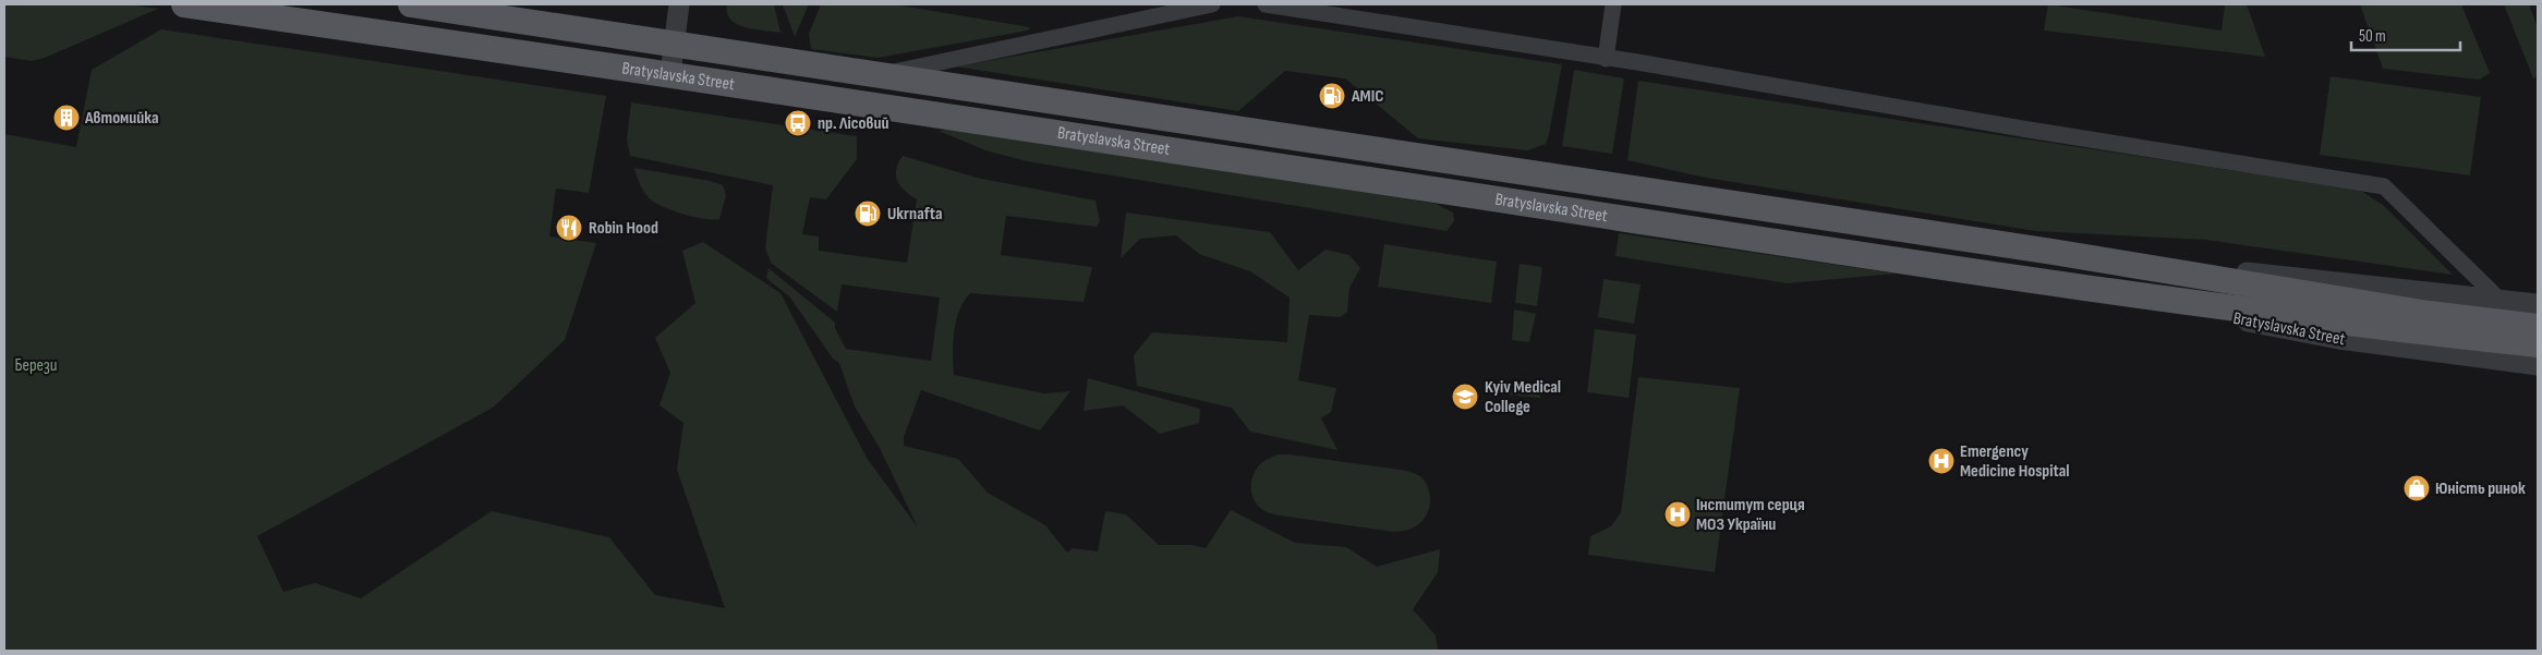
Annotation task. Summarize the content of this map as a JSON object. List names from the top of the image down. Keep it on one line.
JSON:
{"streets":{"main road":["Bratyslavska Street"]},"parks":["Берези"],"places":{"fuel station":["AMIC","Ukrnafta"],"building":["Автомийка"],"bus stop":["пр. Лісовий"],"restaurant":["Robin Hood"],"school or university":["Kyiv Medical College"],"hospital":["Emergency Medicine Hospital","Інститут серця МОЗ України"],"shop":["Юність ринок"]},"scale_bar":"50 m"}
